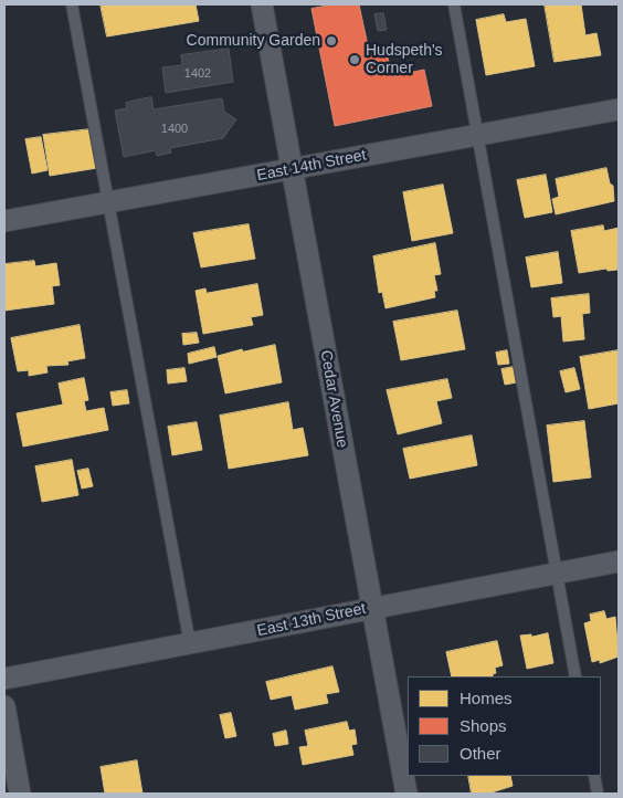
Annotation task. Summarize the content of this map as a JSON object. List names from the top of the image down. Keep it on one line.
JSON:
{"streets":{"street":["East 14th Street","Cedar Avenue","East 13th Street"]},"crossings":[["East 14th Street","Cedar Avenue"],["Cedar Avenue","East 13th Street"]],"places":["Community Garden","Hudspeth's Corner"],"house_numbers":["1402","1400"],"legend":["Homes","Shops","Other"]}
